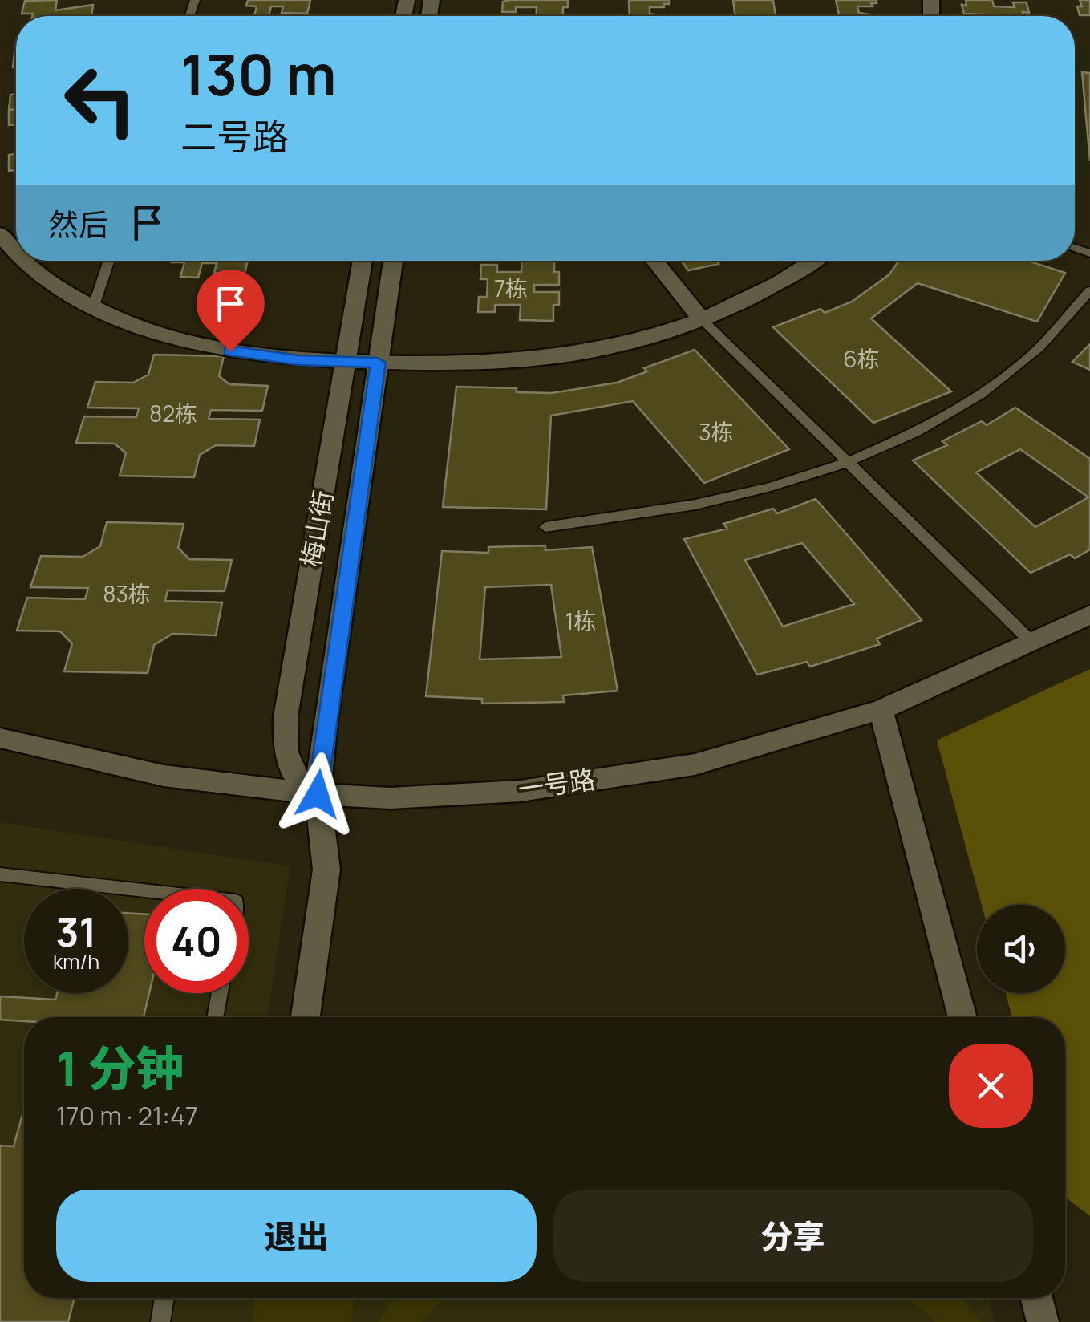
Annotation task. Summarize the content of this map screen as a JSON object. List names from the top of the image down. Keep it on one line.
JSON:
{"streets":{"street":["梅山街","一号路"]},"crossings":[["梅山街","一号路"]],"house_numbers":["7栋","6栋","82栋","3栋","83栋","1栋"],"page":{"turn":["130 m","二号路"],"then":"然后","speed":"31 km/h","limit":"40","heading":["1 分钟","170 m · 21:47"],"buttons":["退出","分享"]}}
